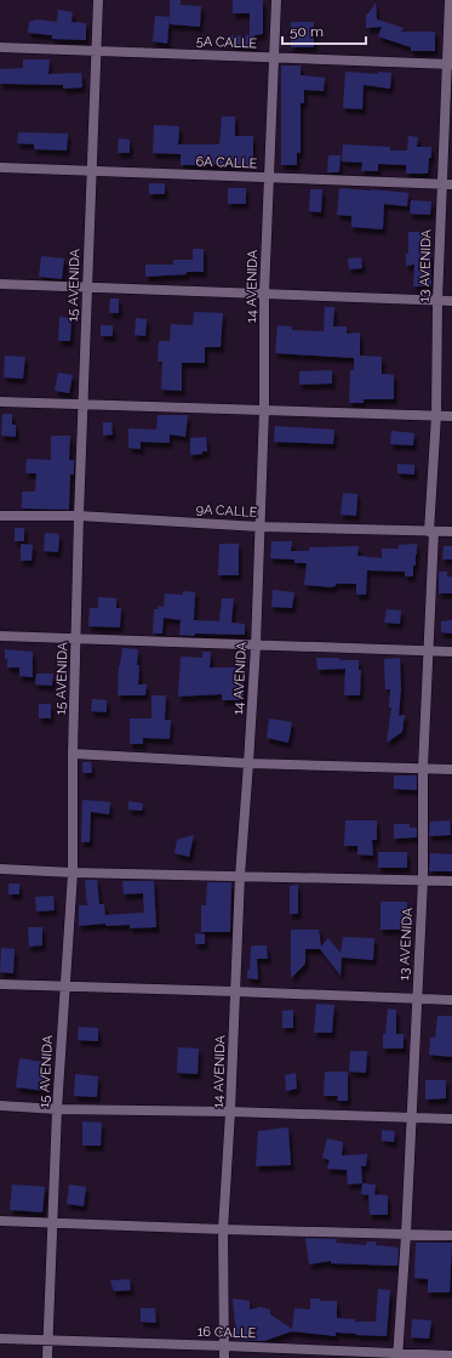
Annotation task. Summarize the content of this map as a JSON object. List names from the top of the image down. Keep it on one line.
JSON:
{"streets":{"street":["5A CALLE","6A CALLE","13 AVENIDA","15 AVENIDA","14 AVENIDA","9A CALLE","16 CALLE"]},"crossings":[["5A CALLE","13 AVENIDA"],["5A CALLE","15 AVENIDA"],["5A CALLE","14 AVENIDA"],["6A CALLE","13 AVENIDA"],["6A CALLE","15 AVENIDA"],["6A CALLE","14 AVENIDA"],["13 AVENIDA","9A CALLE"],["13 AVENIDA","16 CALLE"],["15 AVENIDA","9A CALLE"],["15 AVENIDA","16 CALLE"],["14 AVENIDA","9A CALLE"],["14 AVENIDA","16 CALLE"]],"scale_bar":"50 m"}
